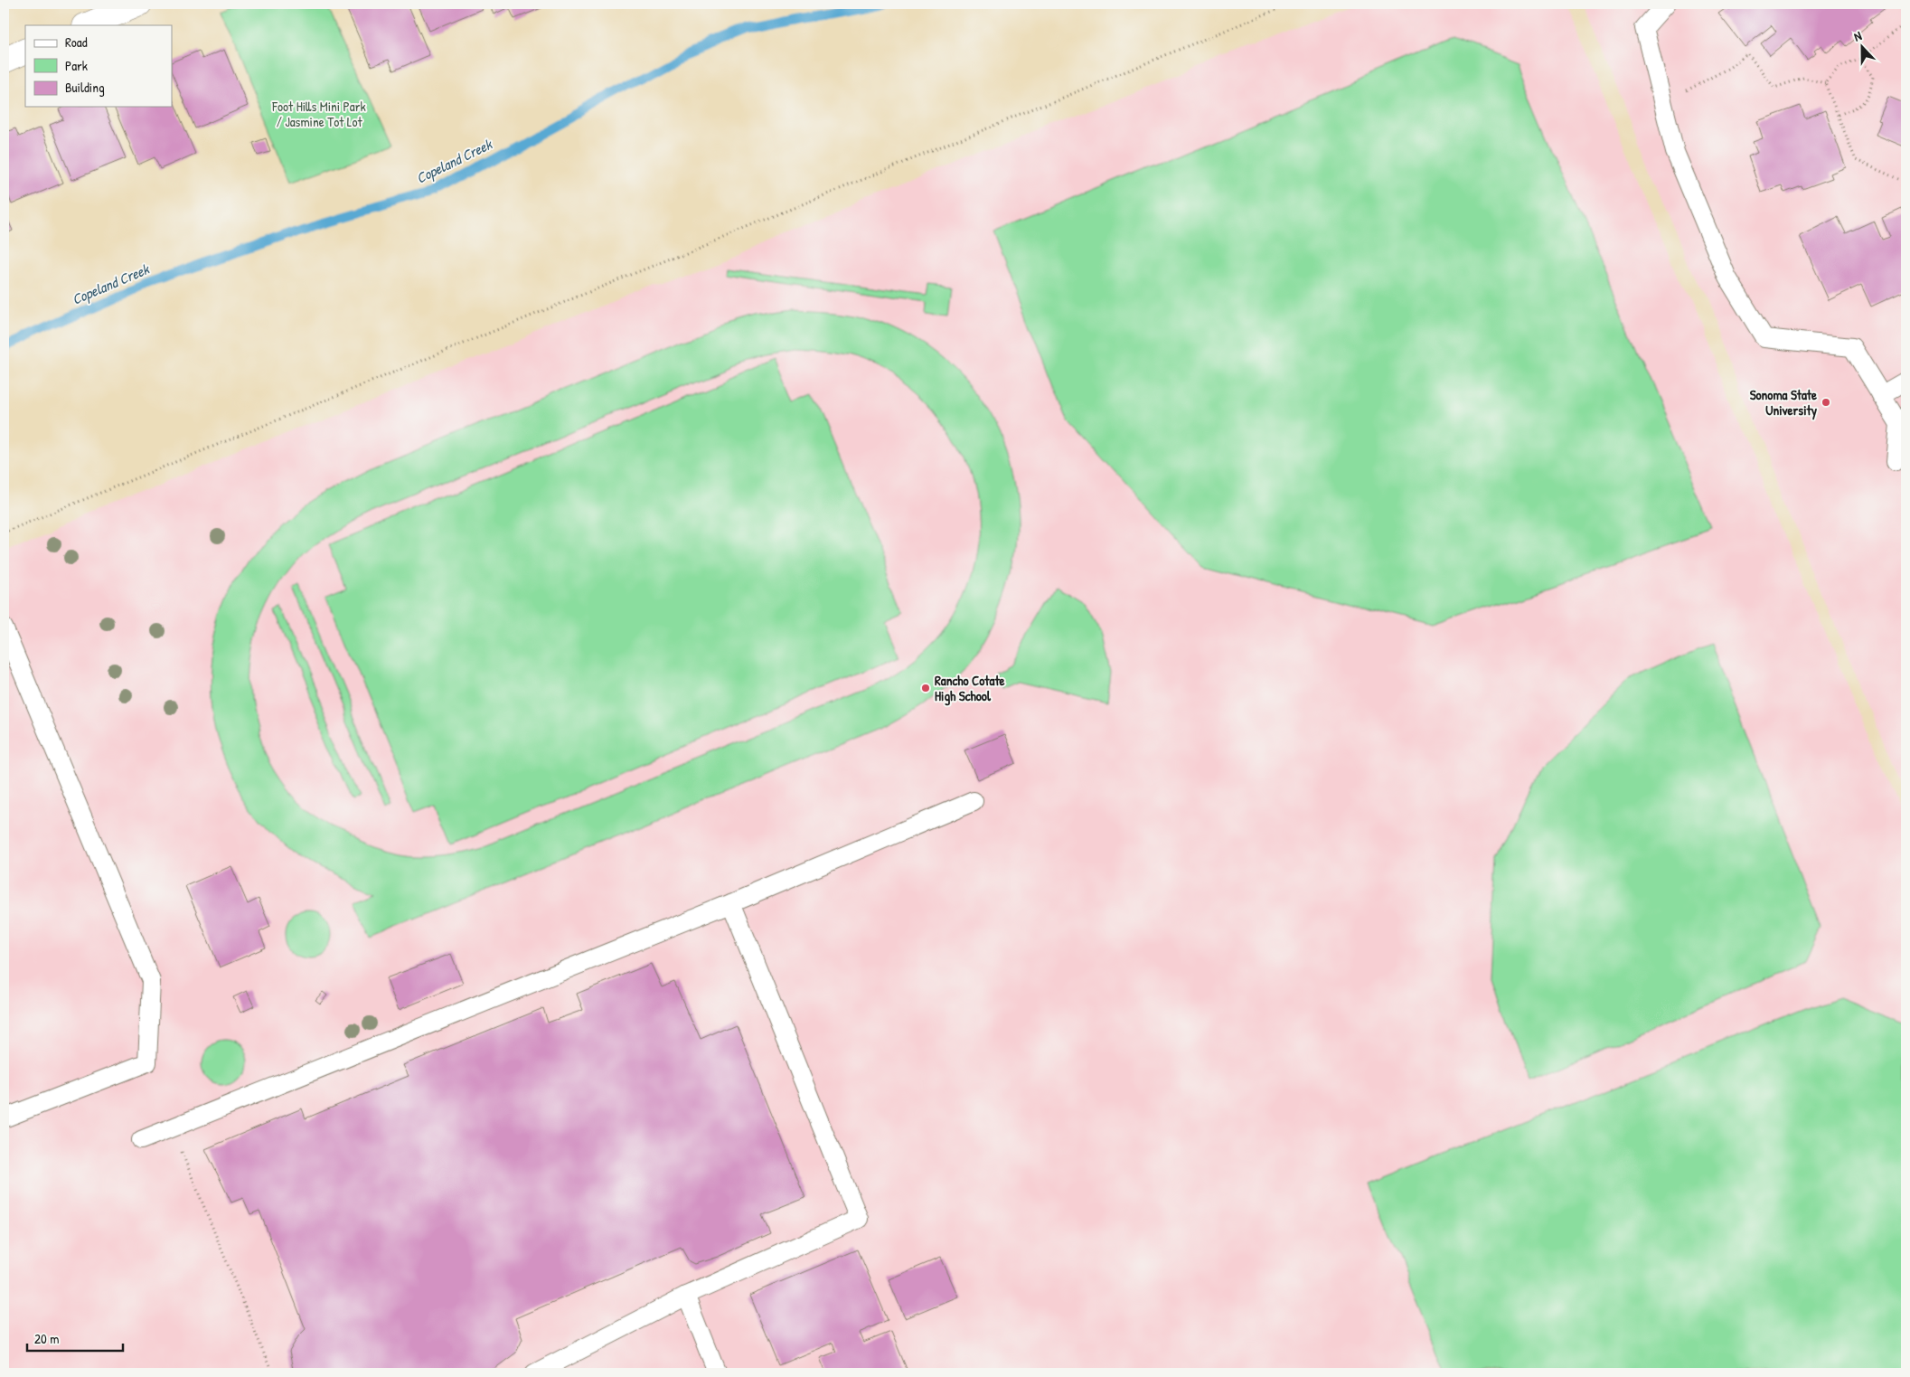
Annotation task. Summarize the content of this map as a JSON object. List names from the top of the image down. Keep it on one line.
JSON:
{"water":["Copeland Creek"],"parks":["Foot Hills Mini Park / Jasmine Tot Lot"],"places":["Sonoma State University","Rancho Cotate High School"],"legend":["Road","Park","Building"],"scale_bar":"20 m","north":"top"}
